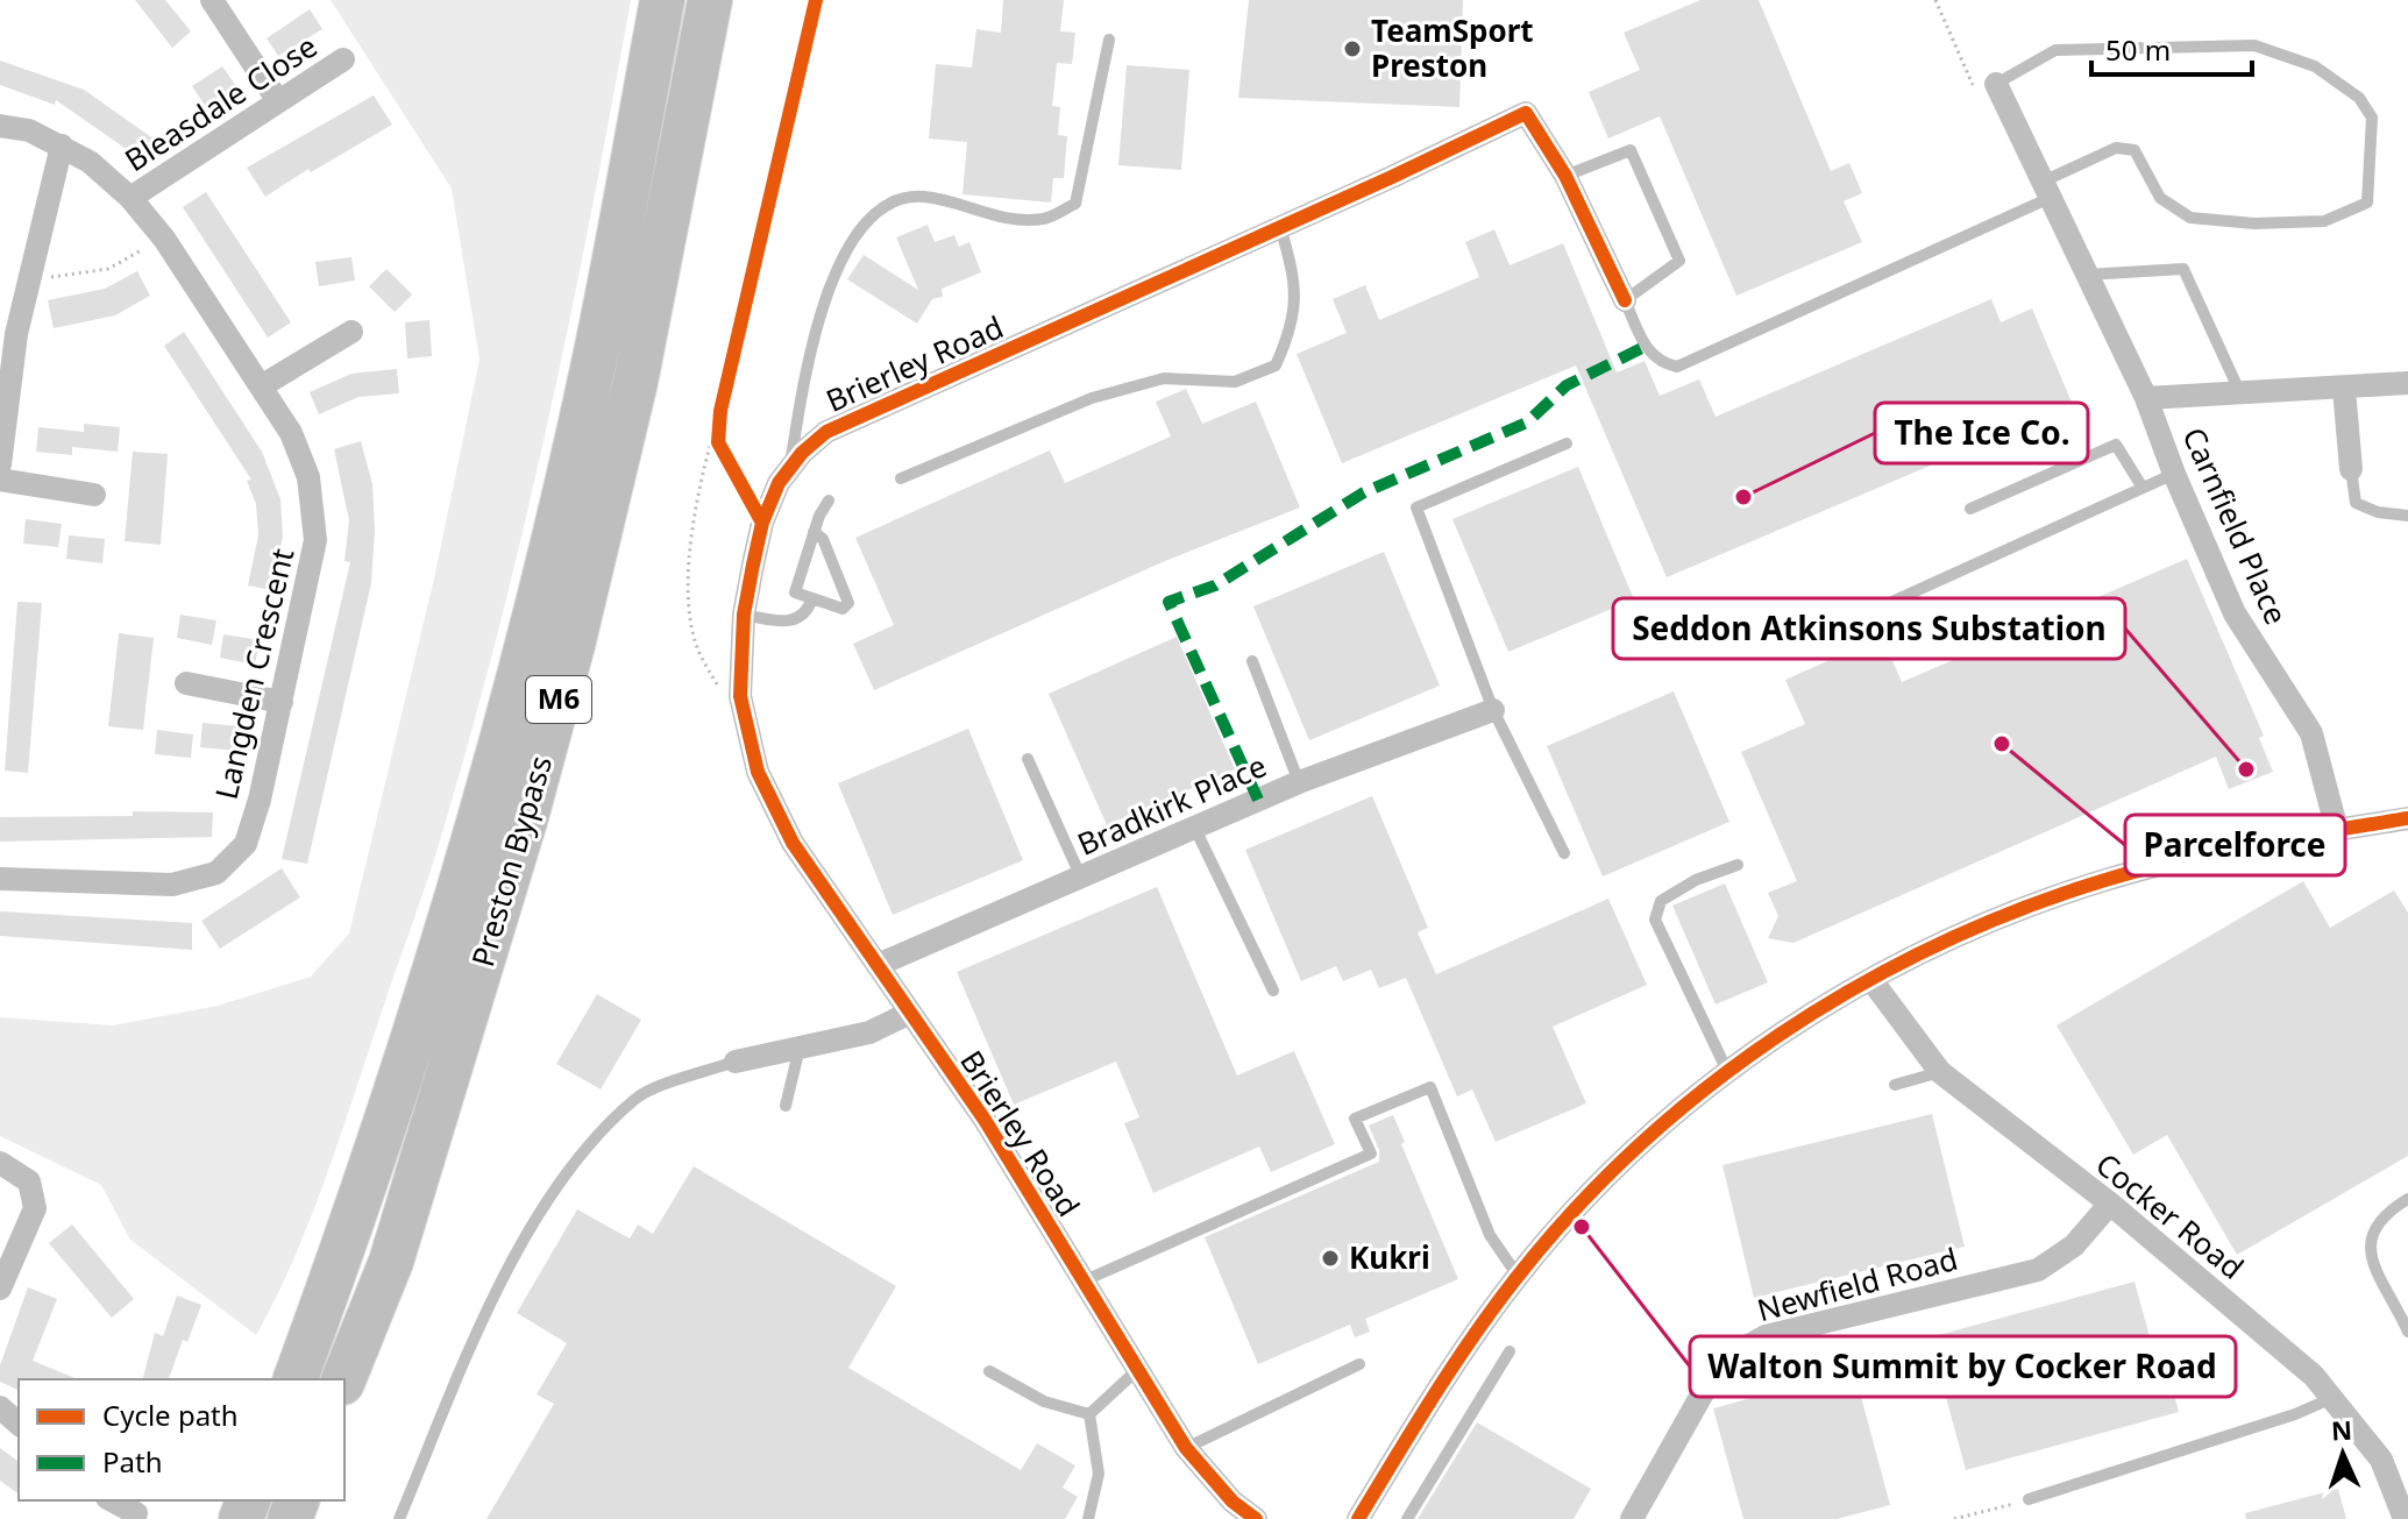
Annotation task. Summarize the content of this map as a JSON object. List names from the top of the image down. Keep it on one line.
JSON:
{"streets":{"highway":["M6","Preston Bypass"],"street":["Bleasdale Close","Brierley Road","Carnfield Place","Langden Crescent","Bradkirk Place","Cocker Road","Newfield Road"]},"crossings":[["Bleasdale Close","Langden Crescent"],["Brierley Road","Bradkirk Place"],["Cocker Road","Newfield Road"]],"places":["TeamSport Preston","The Ice Co.","Parcelforce","Seddon Atkinsons Substation","Walton Summit by Cocker Road","Kukri"],"legend":["Cycle path","Path"],"scale_bar":"50 m","north":"top"}
